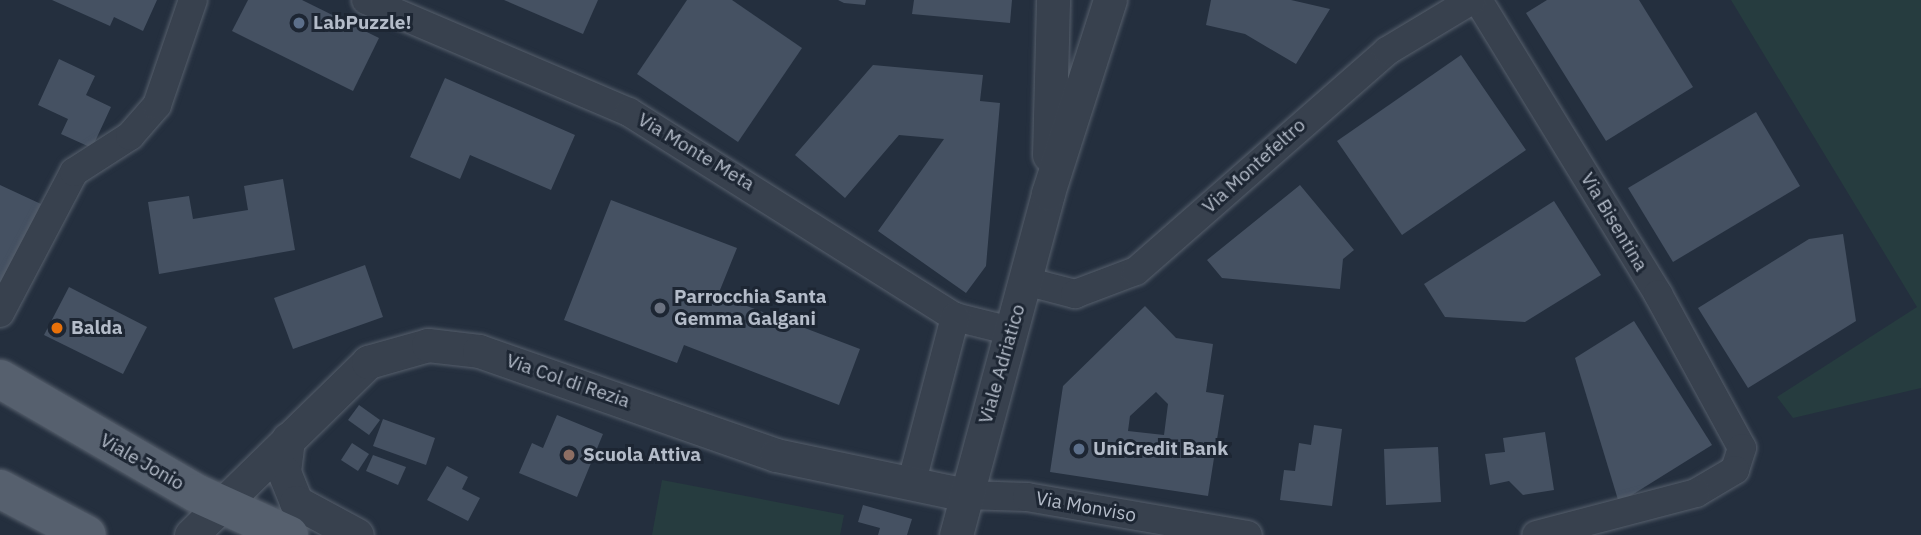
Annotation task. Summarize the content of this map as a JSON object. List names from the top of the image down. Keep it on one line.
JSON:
{"streets":{"main road":["Viale Jonio"],"street":["Via Monte Meta","Via Montefeltro","Via Bisentina","Viale Adriatico","Via Col di Rezia","Via Monviso"]},"crossings":[["Via Monte Meta","Viale Adriatico"],["Via Montefeltro","Viale Adriatico"],["Viale Adriatico","Via Col di Rezia"],["Viale Adriatico","Via Monviso"],["Via Col di Rezia","Viale Jonio"],["Via Col di Rezia","Via Monviso"]],"places":["LabPuzzle!","Parrocchia Santa Gemma Galgani","Balda","UniCredit Bank","Scuola Attiva"]}
